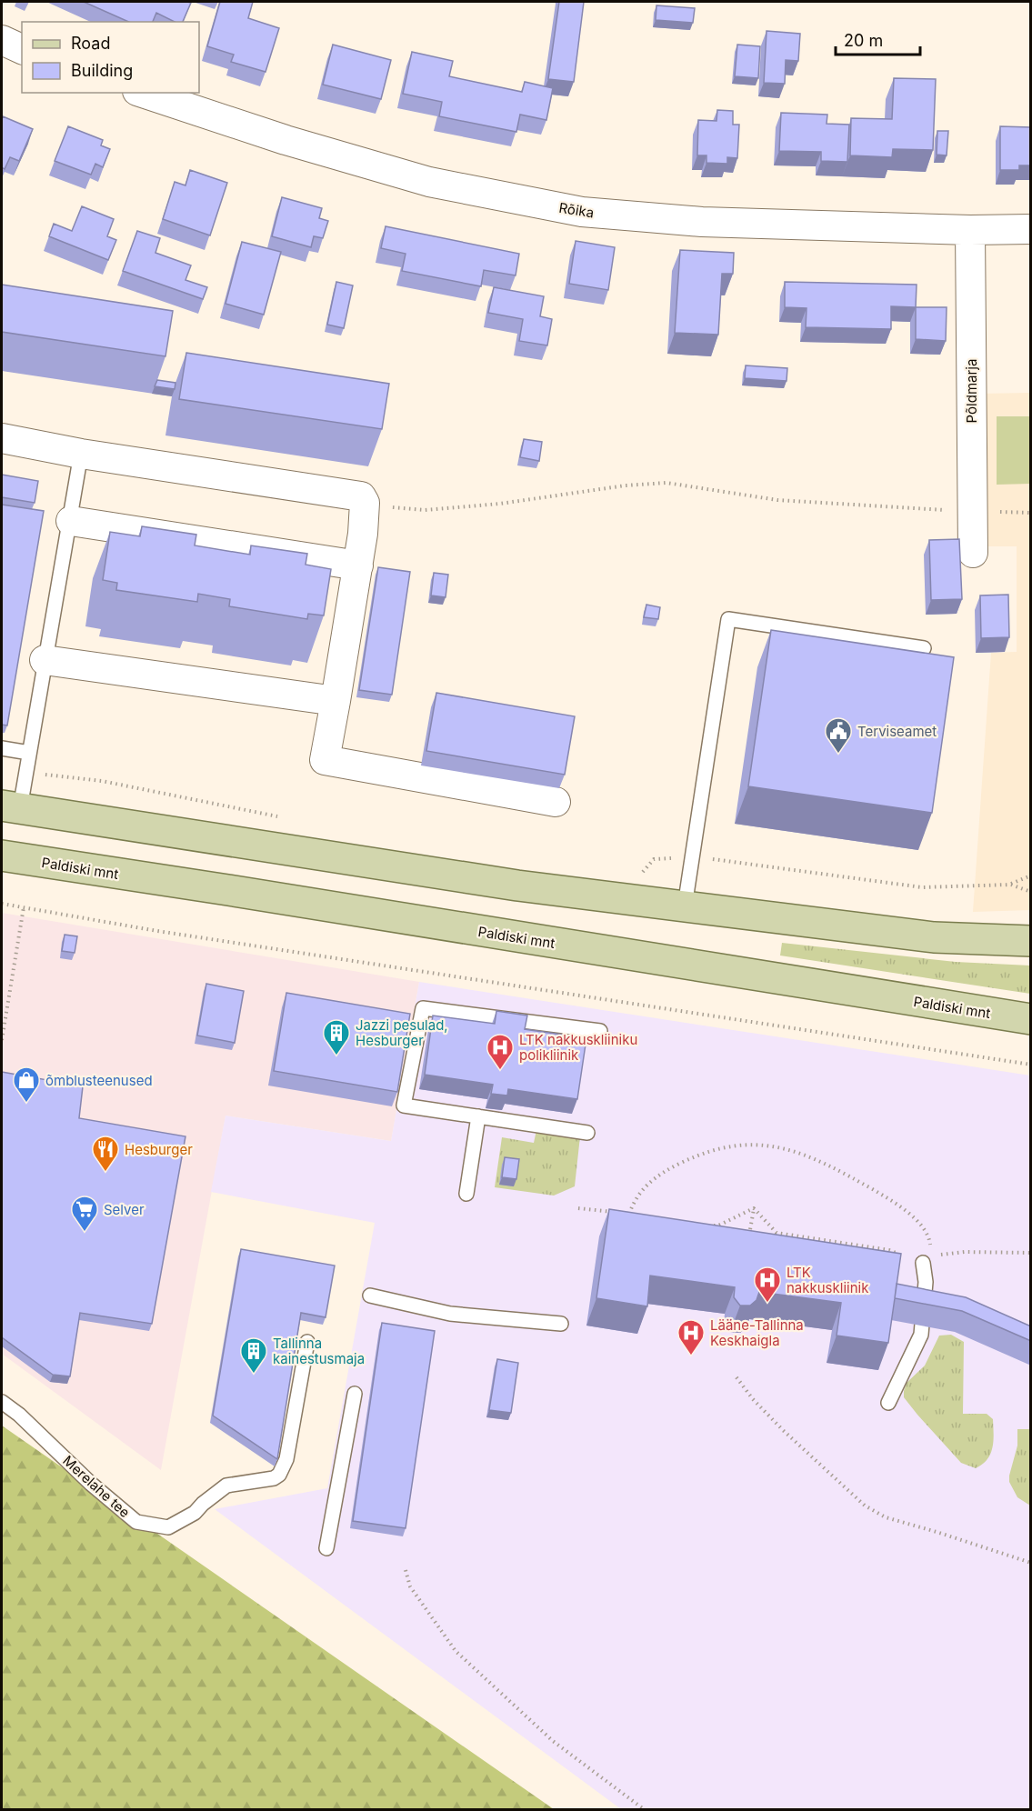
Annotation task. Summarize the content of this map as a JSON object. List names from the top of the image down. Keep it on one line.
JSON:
{"streets":{"main road":["Paldiski mnt"],"street":["Rõika","Põldmarja"],"lane":["Merelahe tee"]},"crossings":[["Rõika","Põldmarja"]],"places":{"public building":["Terviseamet"],"building":["Jazzi pesulad, Hesburger","Tallinna kainestusmaja"],"hospital":["LTK nakkuskliiniku polikliinik","LTK nakkuskliinik","Lääne-Tallinna Keskhaigla"],"shop":["õmblusteenused"],"restaurant":["Hesburger"],"supermarket":["Selver"]},"legend":["Road","Building"],"scale_bar":"20 m"}
